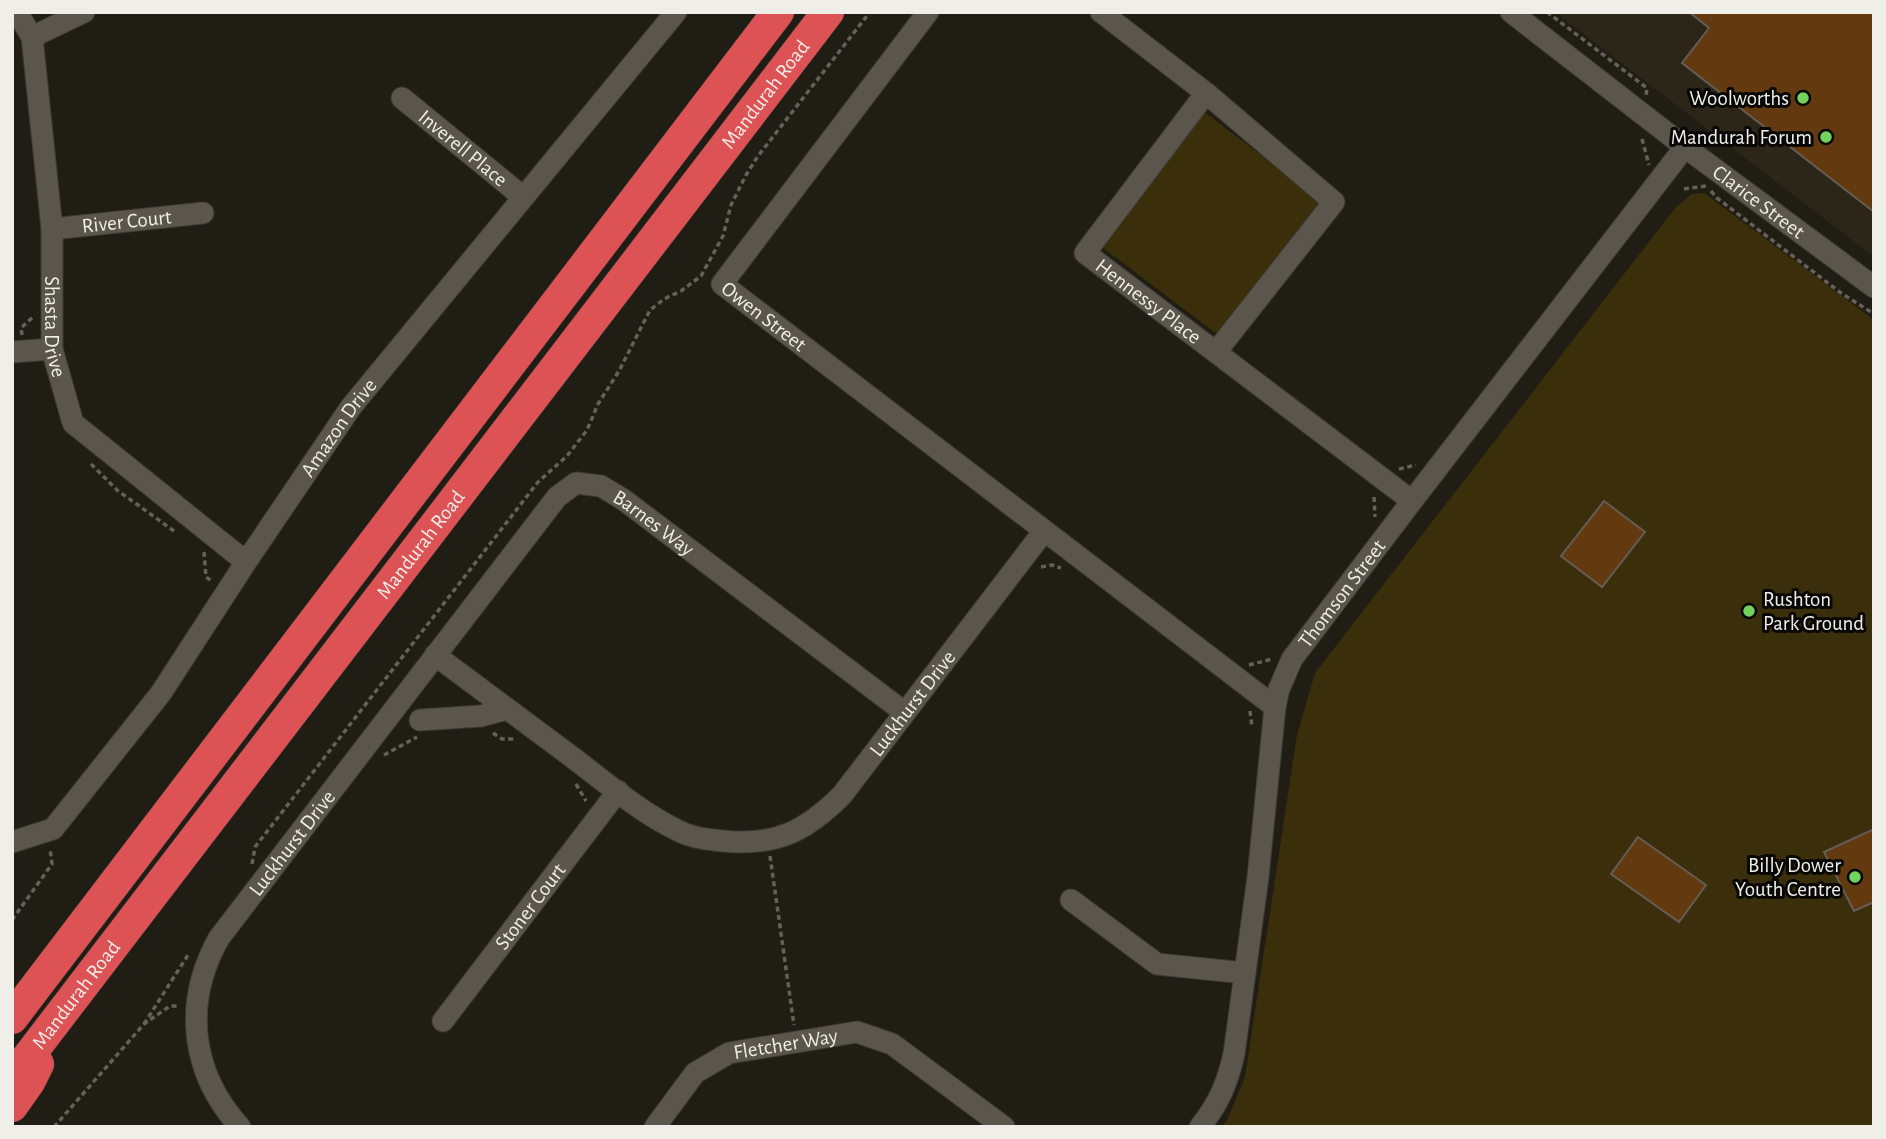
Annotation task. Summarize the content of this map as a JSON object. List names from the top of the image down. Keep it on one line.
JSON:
{"streets":{"highway":["Mandurah Road"],"street":["Inverell Place","Clarice Street","River Court","Hennessy Place","Owen Street","Shasta Drive","Amazon Drive","Barnes Way","Thomson Street","Luckhurst Drive","Stoner Court","Fletcher Way"]},"crossings":[["Inverell Place","Amazon Drive"],["Clarice Street","Thomson Street"],["River Court","Shasta Drive"],["Hennessy Place","Thomson Street"],["Owen Street","Luckhurst Drive"],["Shasta Drive","Amazon Drive"],["Barnes Way","Luckhurst Drive"],["Luckhurst Drive","Stoner Court"]],"places":["Woolworths","Mandurah Forum","Rushton Park Ground","Billy Dower Youth Centre"]}
